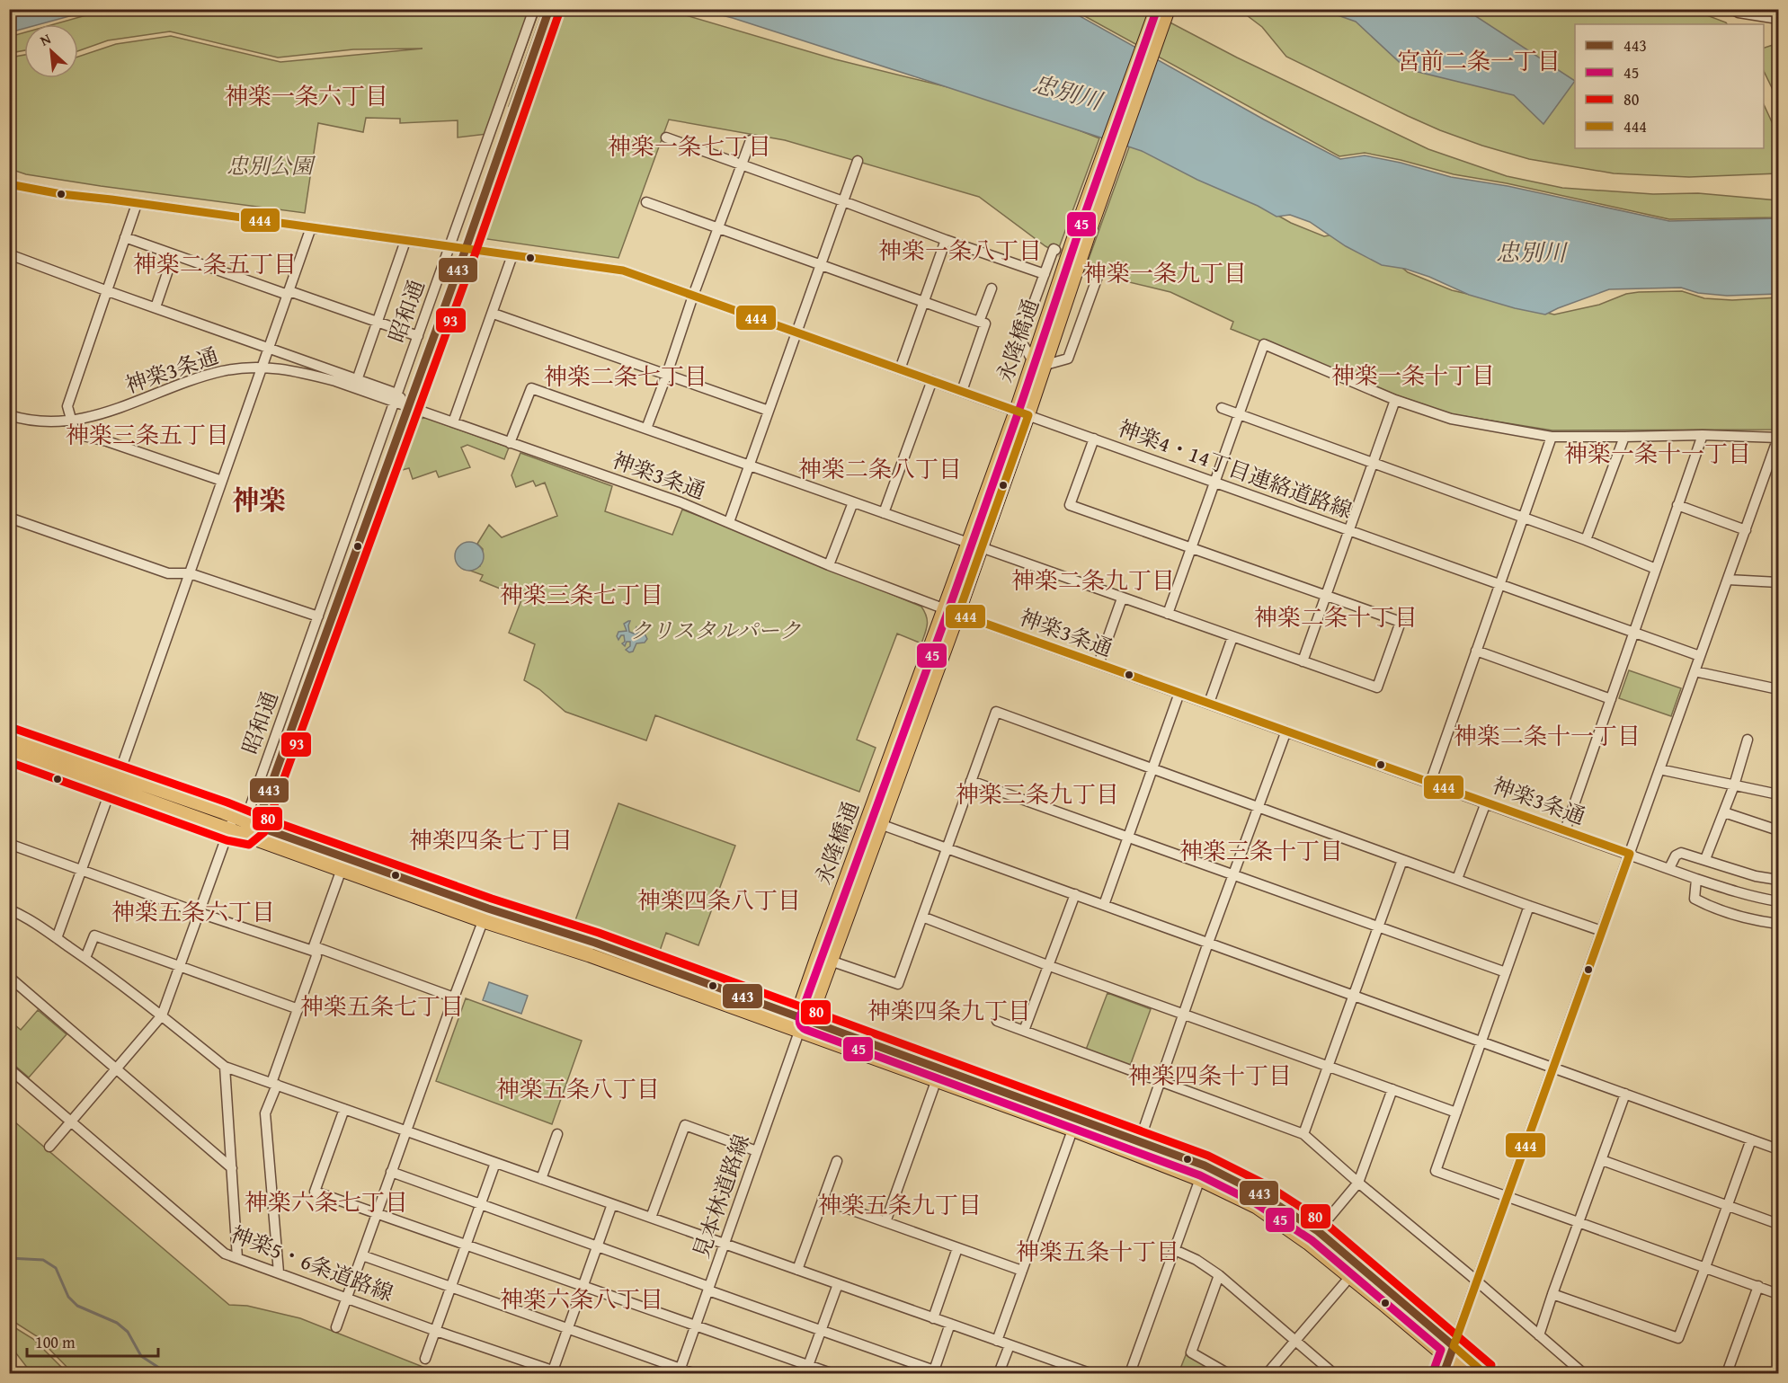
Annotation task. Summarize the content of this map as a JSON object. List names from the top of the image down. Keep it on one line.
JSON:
{"streets":{"main road":["永隆橋通"],"street":["昭和通","神楽3条通","神楽4・14丁目連絡道路線","見本林道路線","神楽5・6条道路線"]},"crossings":[["昭和通","神楽3条通"],["昭和通","神楽4・14丁目連絡道路線"],["永隆橋通","神楽3条通"],["永隆橋通","神楽4・14丁目連絡道路線"],["永隆橋通","見本林道路線"]],"districts":["宮前二条一丁目","神楽一条六丁目","神楽一条七丁目","神楽一条八丁目","神楽二条五丁目","神楽一条九丁目","神楽一条十丁目","神楽二条七丁目","神楽三条五丁目","神楽一条十一丁目","神楽二条八丁目","神楽","神楽二条九丁目","神楽三条七丁目","神楽二条十丁目","神楽二条十一丁目","神楽三条九丁目","神楽四条七丁目","神楽三条十丁目","神楽四条八丁目","神楽五条六丁目","神楽五条七丁目","神楽四条九丁目","神楽四条十丁目","神楽五条八丁目","神楽六条七丁目","神楽五条九丁目","神楽五条十丁目","神楽六条八丁目"],"water":["忠別川"],"parks":["忠別公園","クリスタルパーク"],"lines":["transit line 443","transit line 45","transit line 93","transit line 444","transit line 80"],"legend":["443","45","80","444"],"scale_bar":"100 m","north":"top left"}
